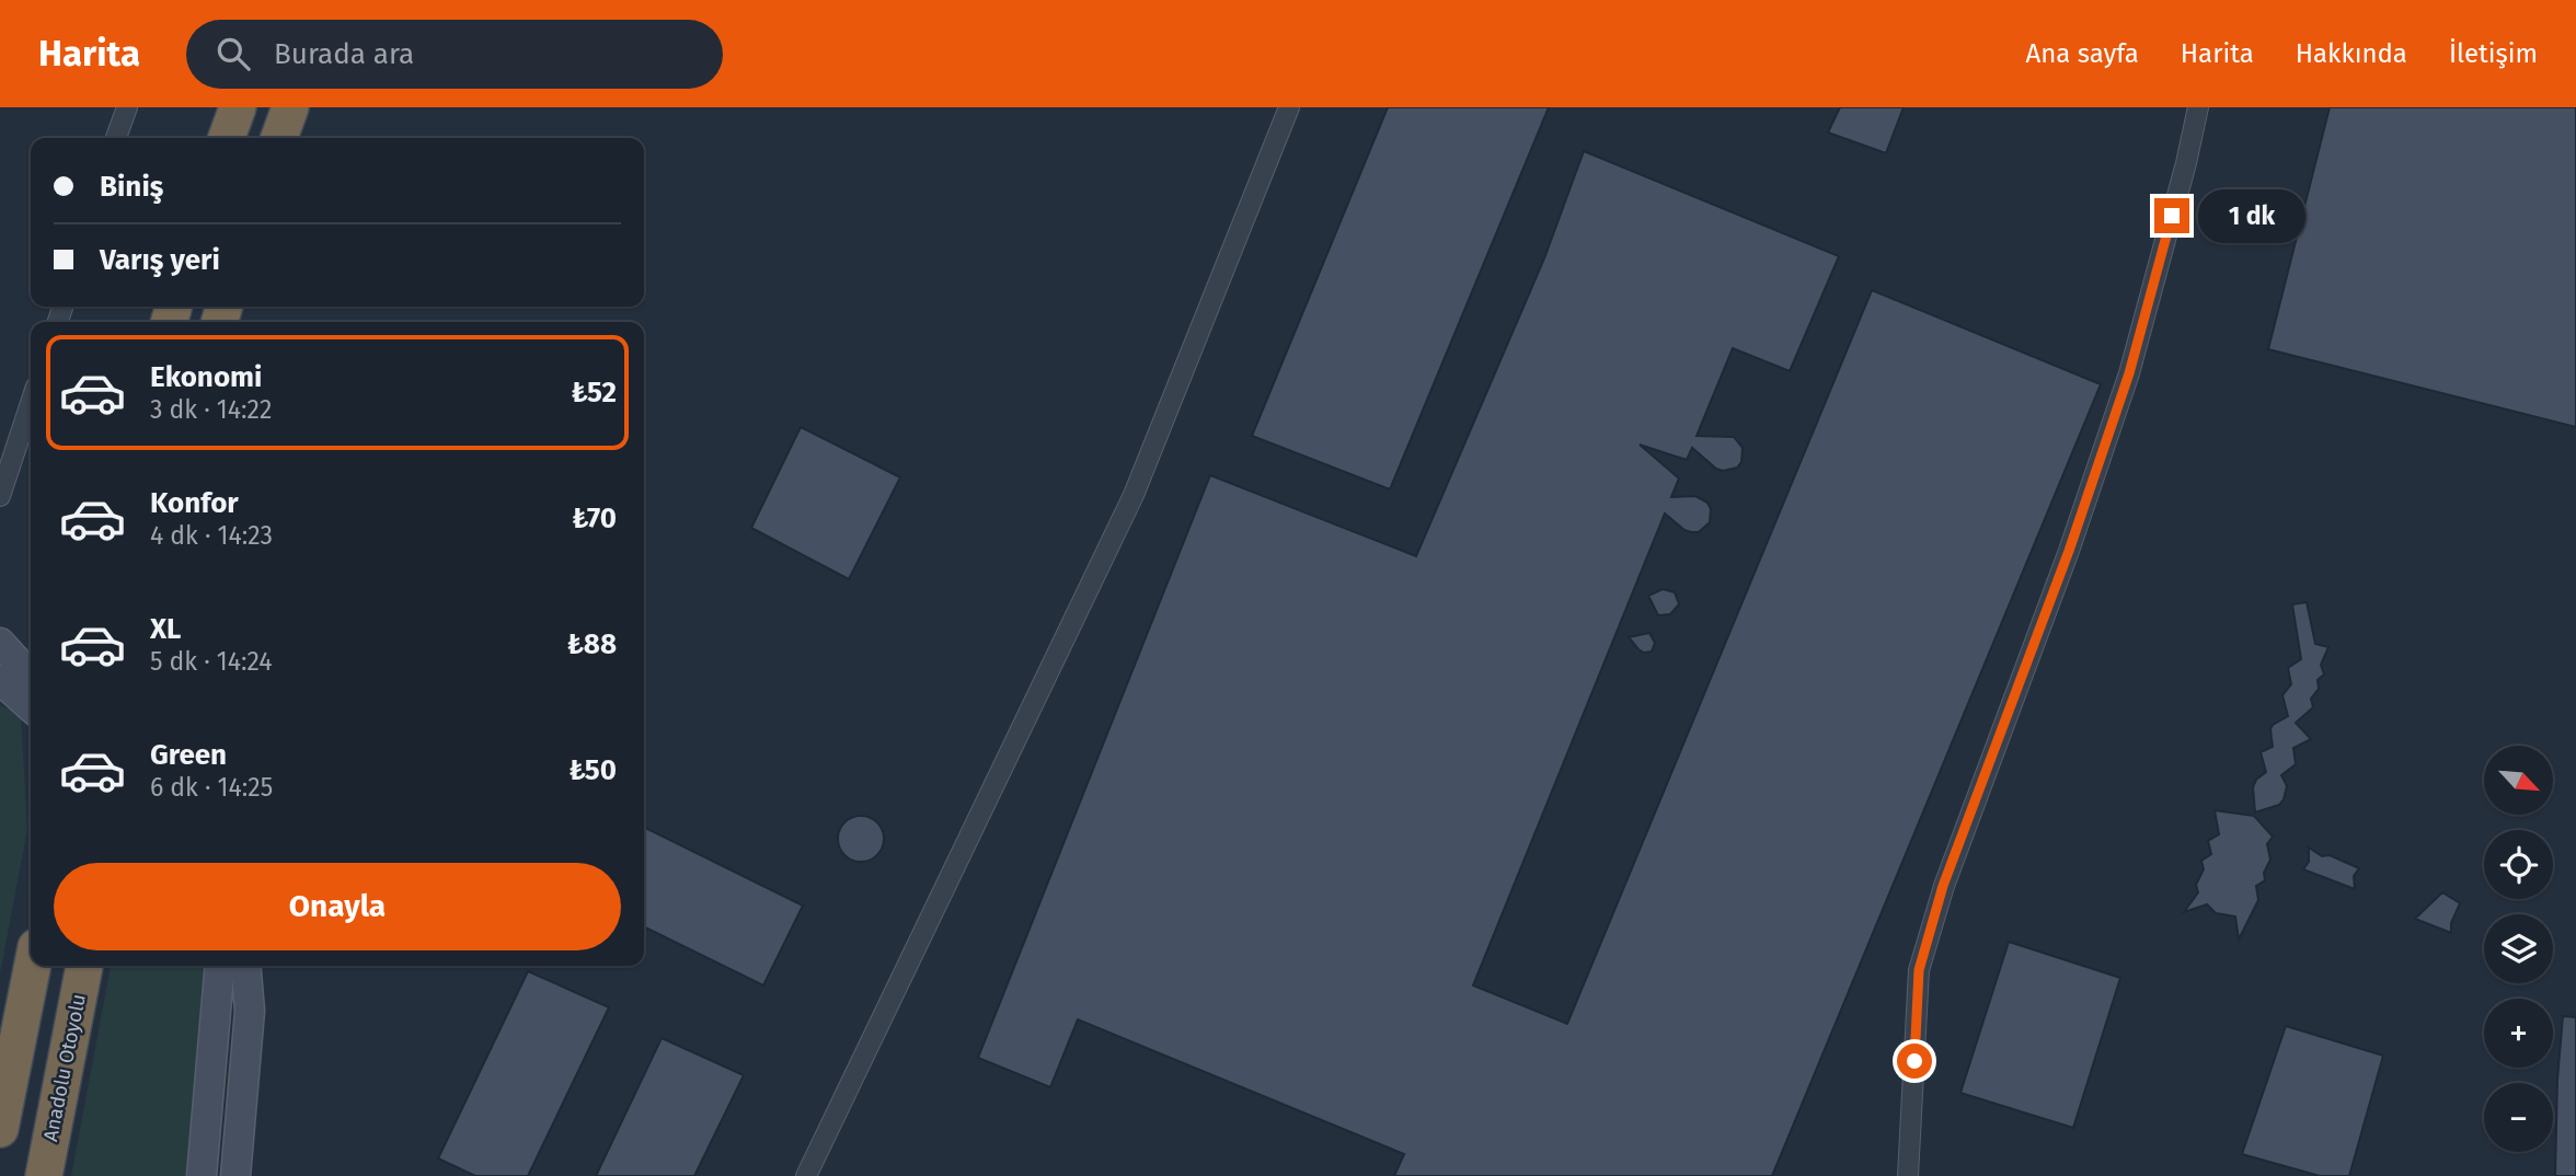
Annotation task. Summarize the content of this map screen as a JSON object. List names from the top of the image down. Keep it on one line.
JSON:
{"streets":{"highway":["Anadolu Otoyolu"]},"north":"bottom right","page":{"header":"Harita","search":"Burada ara","nav":["Ana sayfa","Harita","Hakkında","İletişim"],"banner":["Biniş","Varış yeri"],"bubble":"1 dk","list":[{"name":"Ekonomi","note":"3 dk · 14:22","value":"₺52"},{"name":"Konfor","note":"4 dk · 14:23","value":"₺70"},{"name":"XL","note":"5 dk · 14:24","value":"₺88"},{"name":"Green","note":"6 dk · 14:25","value":"₺50"}],"map_buttons":["+","−"],"buttons":"Onayla"}}
